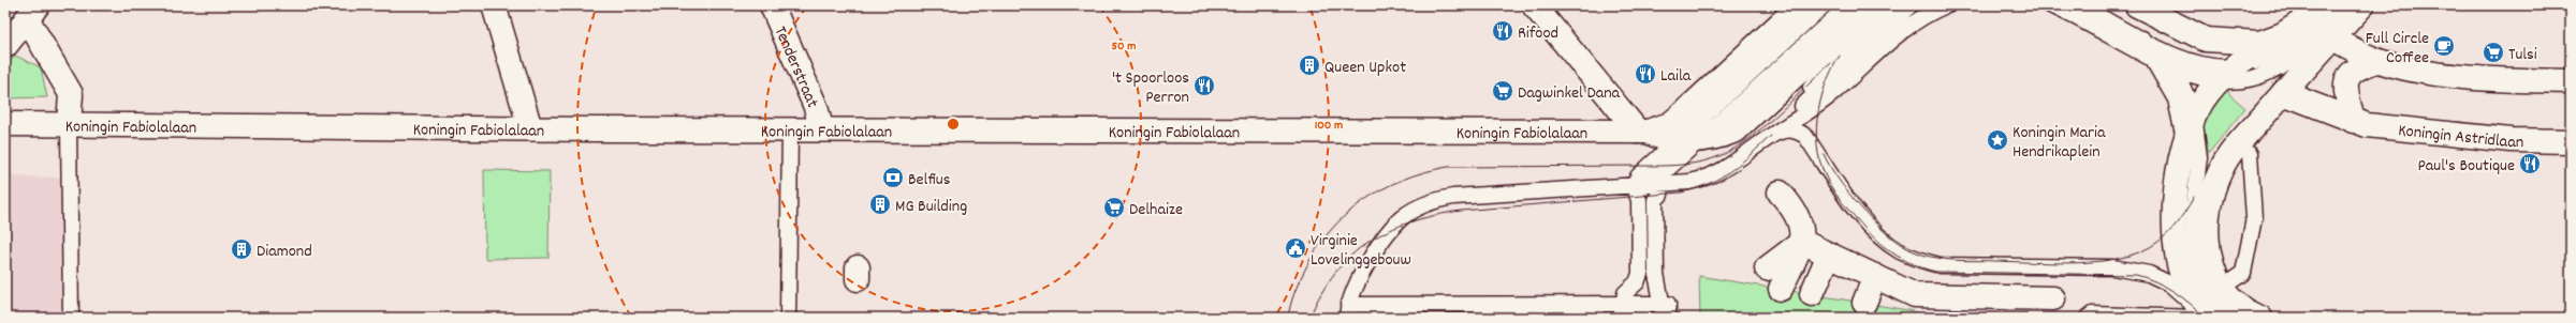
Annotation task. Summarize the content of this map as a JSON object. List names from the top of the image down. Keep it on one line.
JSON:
{"streets":{"street":["Tenderstraat","Koningin Fabiolalaan","Koningin Astridlaan"]},"crossings":[["Tenderstraat","Koningin Fabiolalaan"]],"places":{"restaurant":["Rifood","Laila","'t Spoorloos Perron","Paul's Boutique"],"cafe":["Full Circle Coffee"],"supermarket":["Tulsi","Dagwinkel Dana","Delhaize"],"building":["Queen Upkot","MG Building","Diamond"],"place":["Koningin Maria Hendrikaplein"],"bank":["Belfius"],"public building":["Virginie Lovelinggebouw"]},"rings":["50 m","100 m"]}
